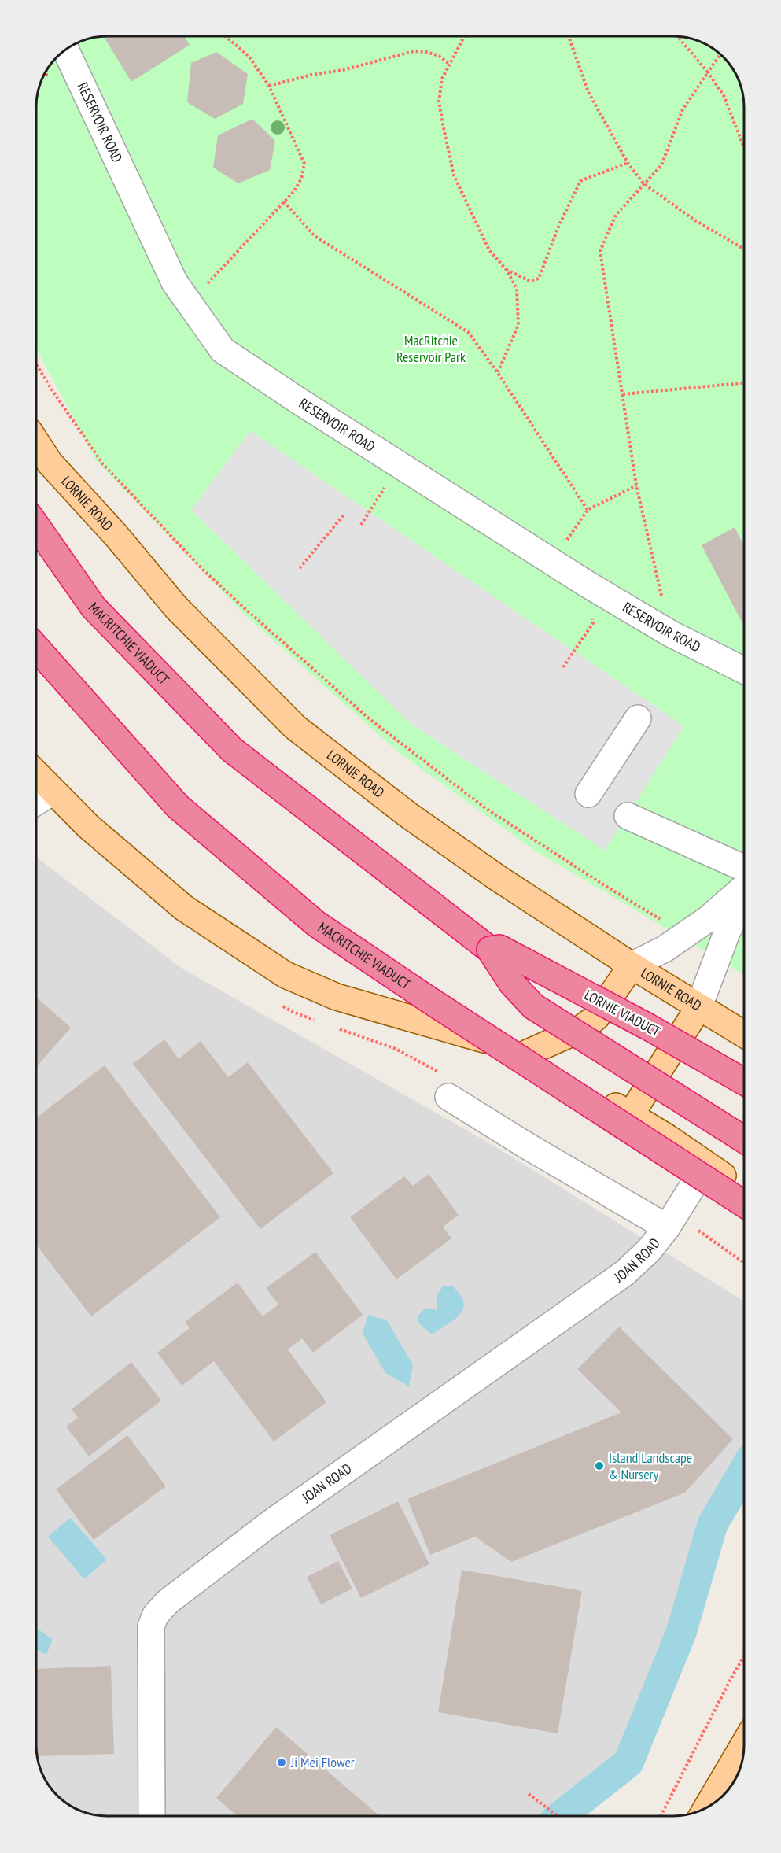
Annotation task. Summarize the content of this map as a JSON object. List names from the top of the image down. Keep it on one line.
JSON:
{"streets":{"highway":["MACRITCHIE VIADUCT","LORNIE VIADUCT"],"main road":["LORNIE ROAD"],"street":["RESERVOIR ROAD","JOAN ROAD"]},"crossings":[["MACRITCHIE VIADUCT","LORNIE VIADUCT"]],"parks":["MacRitchie Reservoir Park"],"places":["Island Landscape & Nursery","Ji Mei Flower"]}
